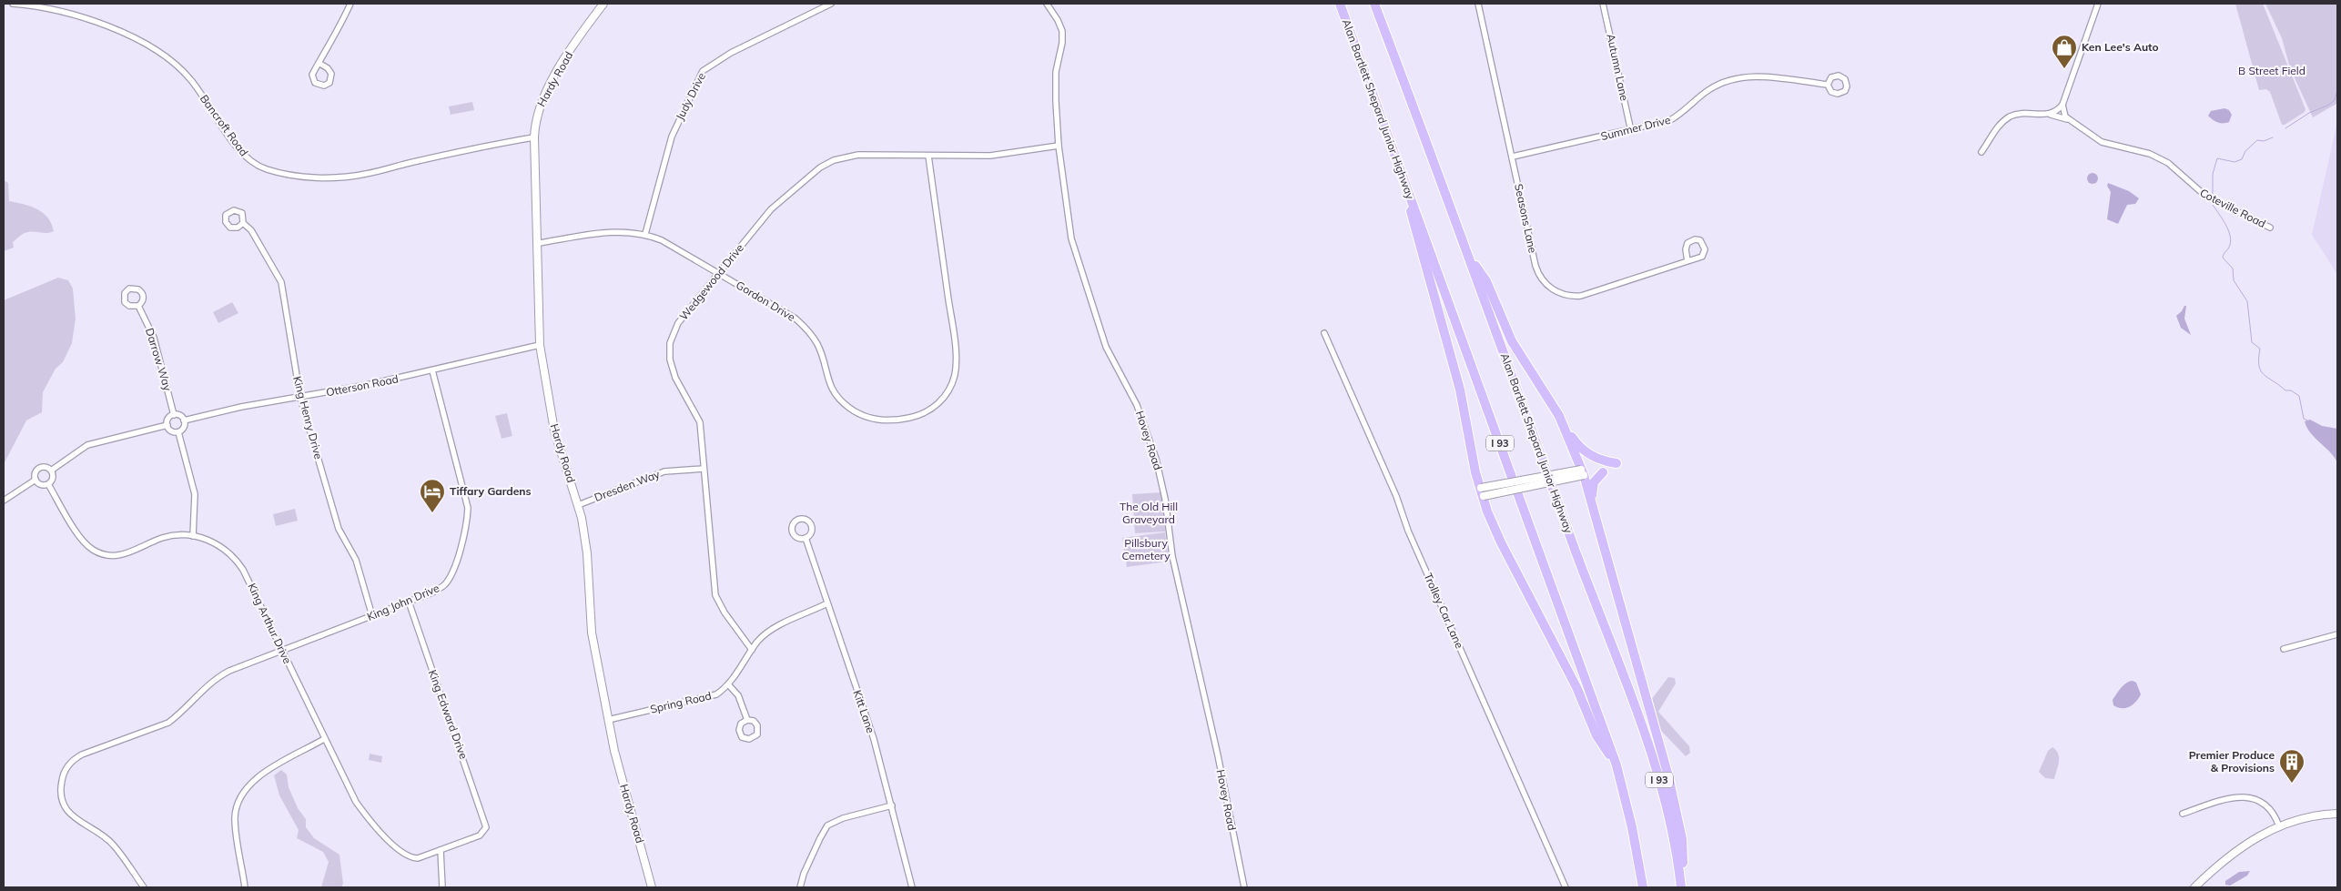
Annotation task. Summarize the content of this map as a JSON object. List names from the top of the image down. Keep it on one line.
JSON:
{"streets":{"highway":["Alan Bartlett Shepard Junior Highway","I 93"],"street":["Autumn Lane","Hardy Road","Judy Drive","Bancroft Road","Summer Drive","Coteville Road","Seasons Lane","Wedgewood Drive","Gordon Drive","Darrow Way","Otterson Road","King Henry Drive","Hovey Road","Dresden Way","King John Drive","Trolley Car Lane","King Arthur Drive","Spring Road","Kitt Lane","King Edward Drive"]},"crossings":[["Autumn Lane","Summer Drive"],["Hardy Road","Bancroft Road"],["Hardy Road","Gordon Drive"],["Hardy Road","Otterson Road"],["Hardy Road","Dresden Way"],["Hardy Road","Spring Road"],["Judy Drive","Gordon Drive"],["Summer Drive","Seasons Lane"],["Wedgewood Drive","Gordon Drive"],["Wedgewood Drive","Hovey Road"],["Wedgewood Drive","Dresden Way"],["Wedgewood Drive","Spring Road"],["Darrow Way","Otterson Road"],["Otterson Road","King Henry Drive"],["Otterson Road","King John Drive"],["King Henry Drive","King John Drive"],["King John Drive","King Arthur Drive"],["King John Drive","King Edward Drive"],["King Arthur Drive","King Edward Drive"],["Spring Road","Kitt Lane"]],"parks":["B Street Field","The Old Hill Graveyard","Pillsbury Cemetery"],"places":{"shop":["Ken Lee's Auto"],"hotel":["Tiffary Gardens"],"building":["Premier Produce & Provisions"]}}
